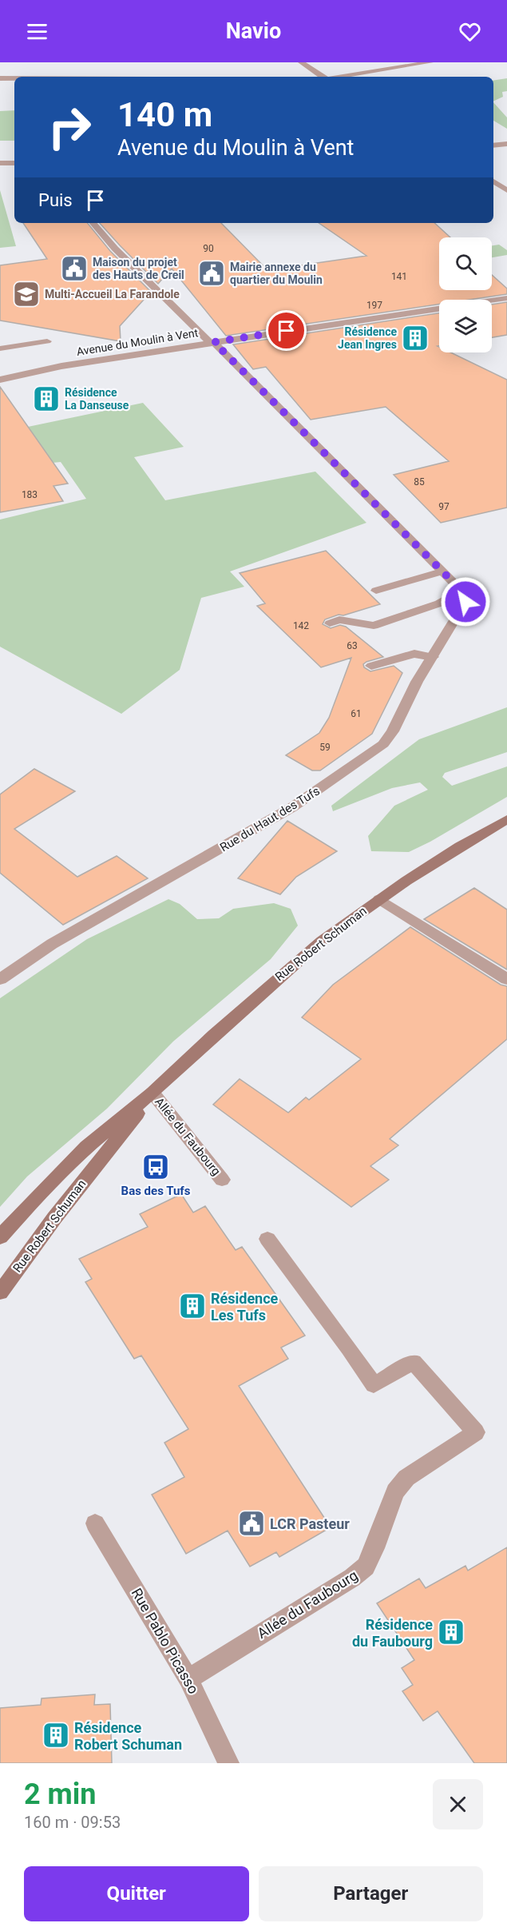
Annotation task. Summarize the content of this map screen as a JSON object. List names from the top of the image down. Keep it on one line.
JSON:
{"streets":{"main road":["Rue Robert Schuman"],"street":["Avenue du Moulin à Vent","Rue du Haut des Tufs","Allée du Faubourg","Rue Pablo Picasso"]},"crossings":[["Rue Robert Schuman","Allée du Faubourg"],["Allée du Faubourg","Rue Pablo Picasso"]],"places":{"public building":["Maison du projet des Hauts de Creil","Mairie annexe du quartier du Moulin","LCR Pasteur"],"school or university":["Multi-Accueil La Farandole"],"building":["Résidence Jean Ingres","Résidence La Danseuse","Résidence Les Tufs","Résidence du Faubourg","Résidence Robert Schuman"],"bus stop":["Bas des Tufs"]},"house_numbers":["90","141","197","85","183","97","142","63","61","59"],"page":{"header":"Navio","turn":["140 m","Avenue du Moulin à Vent"],"then":"Puis","heading":["2 min","160 m · 09:53"],"buttons":["Quitter","Partager"]}}
